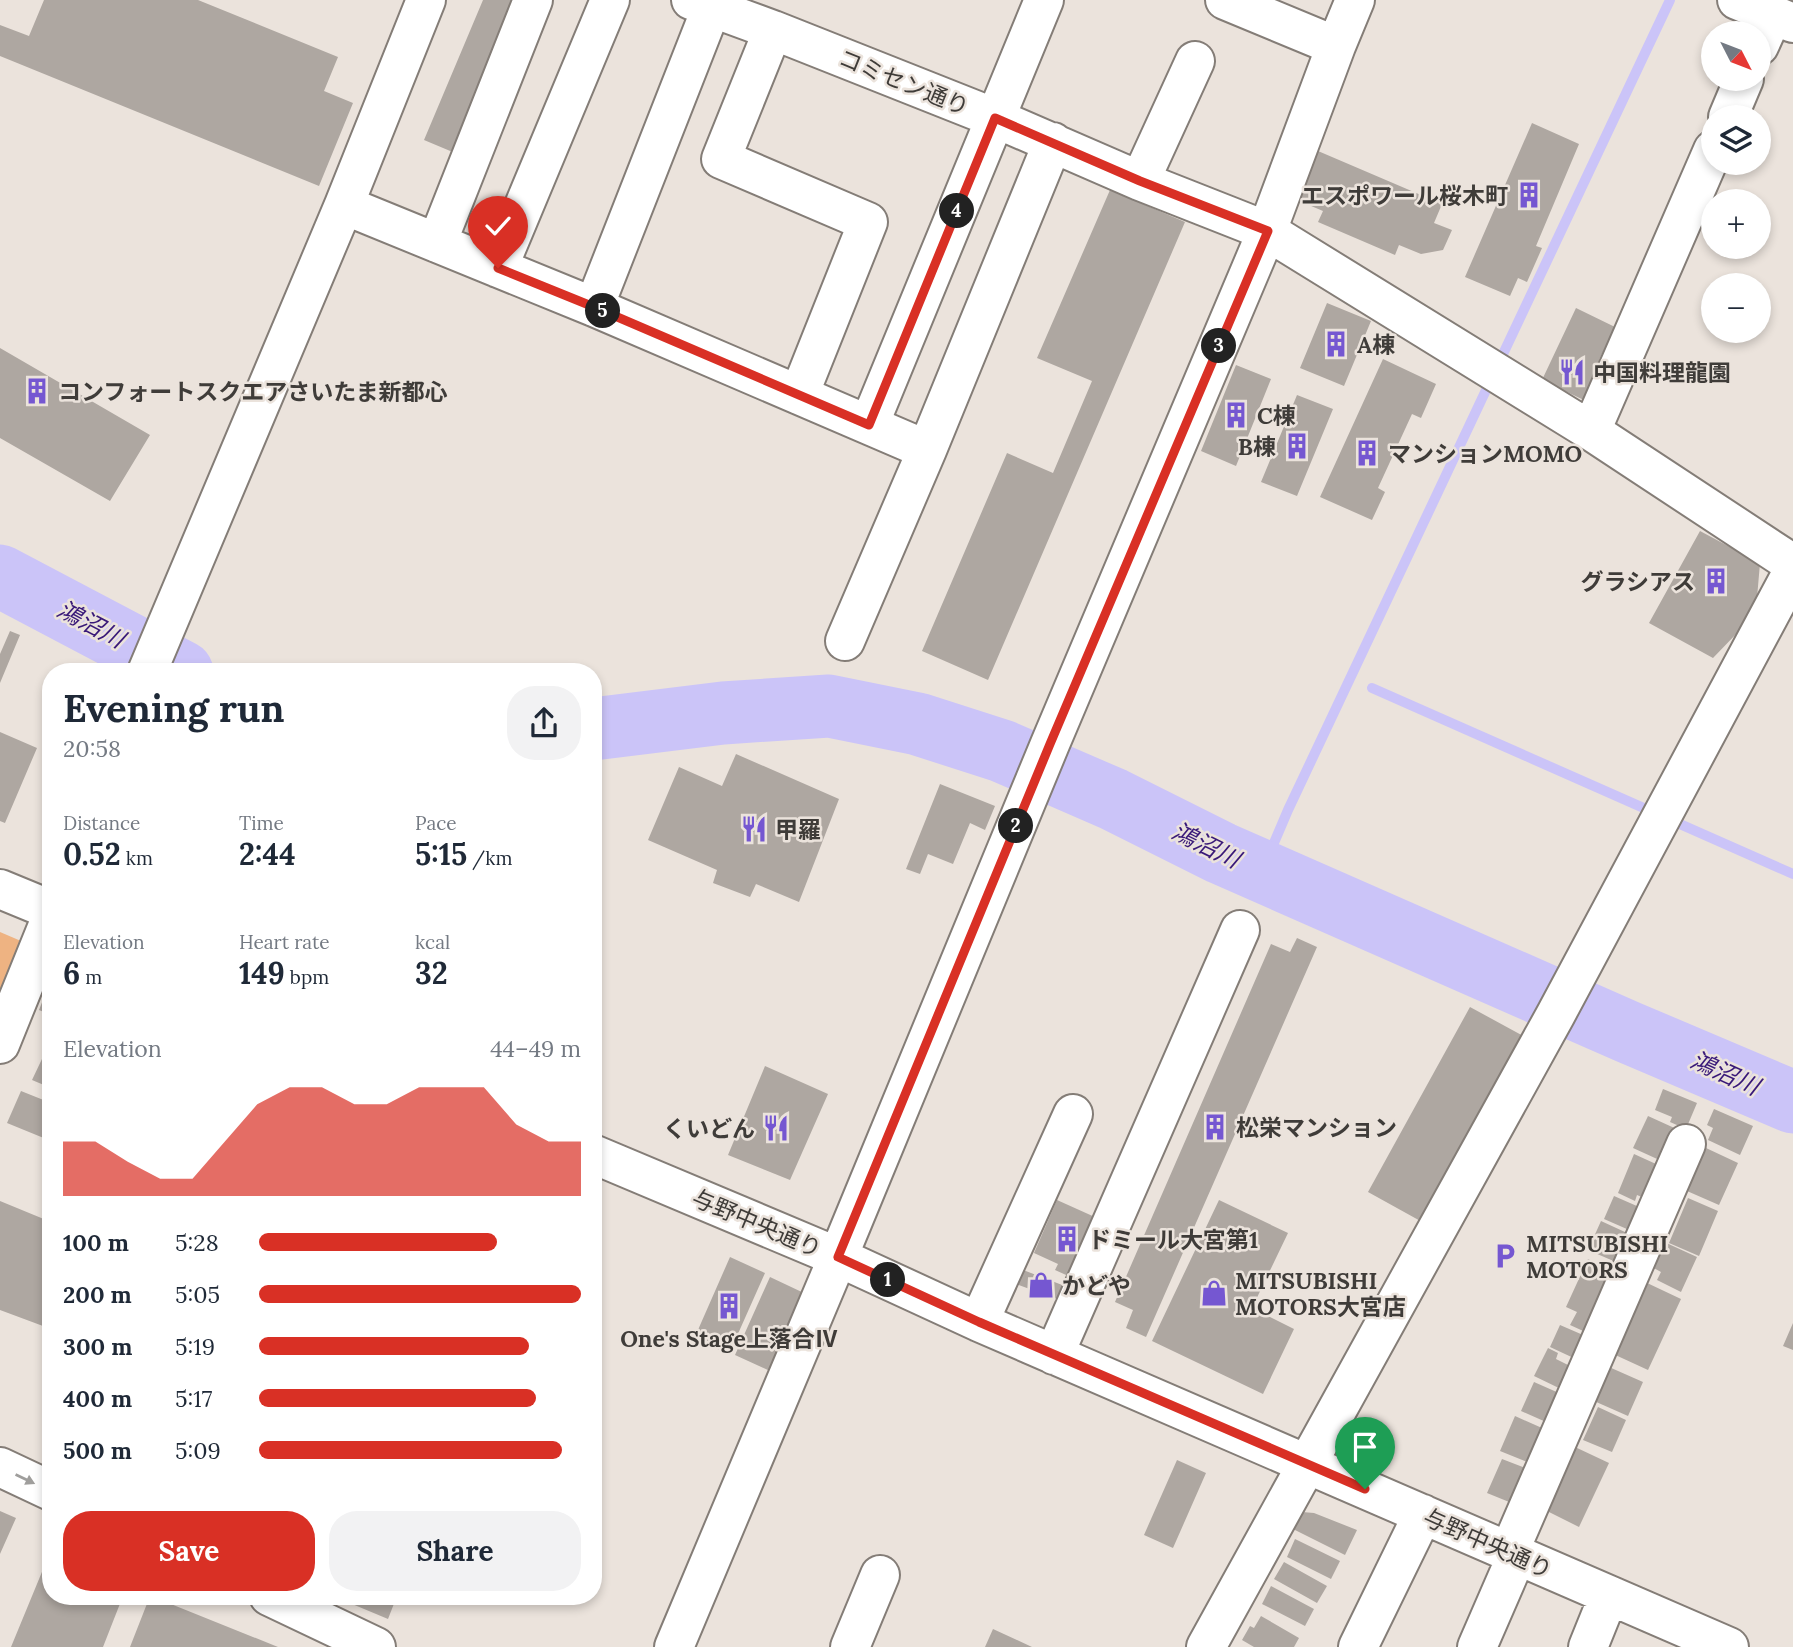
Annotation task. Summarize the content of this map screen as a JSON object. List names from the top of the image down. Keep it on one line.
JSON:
{"streets":{"street":["コミセン通り","与野中央通り"]},"water":["鴻沼川"],"places":{"building":["エスポワール桜木町","A棟","コンフォートスクエアさいたま新都心","C棟","B棟","マンションMOMO","グラシアス","松栄マンション","ドミール大宮第1","One's Stage上落合Ⅳ"],"restaurant":["中国料理龍園","甲羅","くいどん"],"parking":["MITSUBISHI MOTORS"],"shop":["かどや","MITSUBISHI MOTORS大宮店"]},"north":"bottom right","page":{"map_buttons":["+","−"],"pins":["4","5","3","2","1"],"heading":["Evening run","20:58"],"stats":[["Distance","0.52 km"],["Time","2:44"],["Pace","5:15 /km"],["Elevation","6 m"],["Heart rate","149 bpm"],["kcal","32"]],"chart":["Elevation","44–49 m"],"list":[{"name":"100 m","note":"5:28"},{"name":"200 m","note":"5:05"},{"name":"300 m","note":"5:19"},{"name":"400 m","note":"5:17"},{"name":"500 m","note":"5:09"}],"buttons":["Save","Share"]}}
